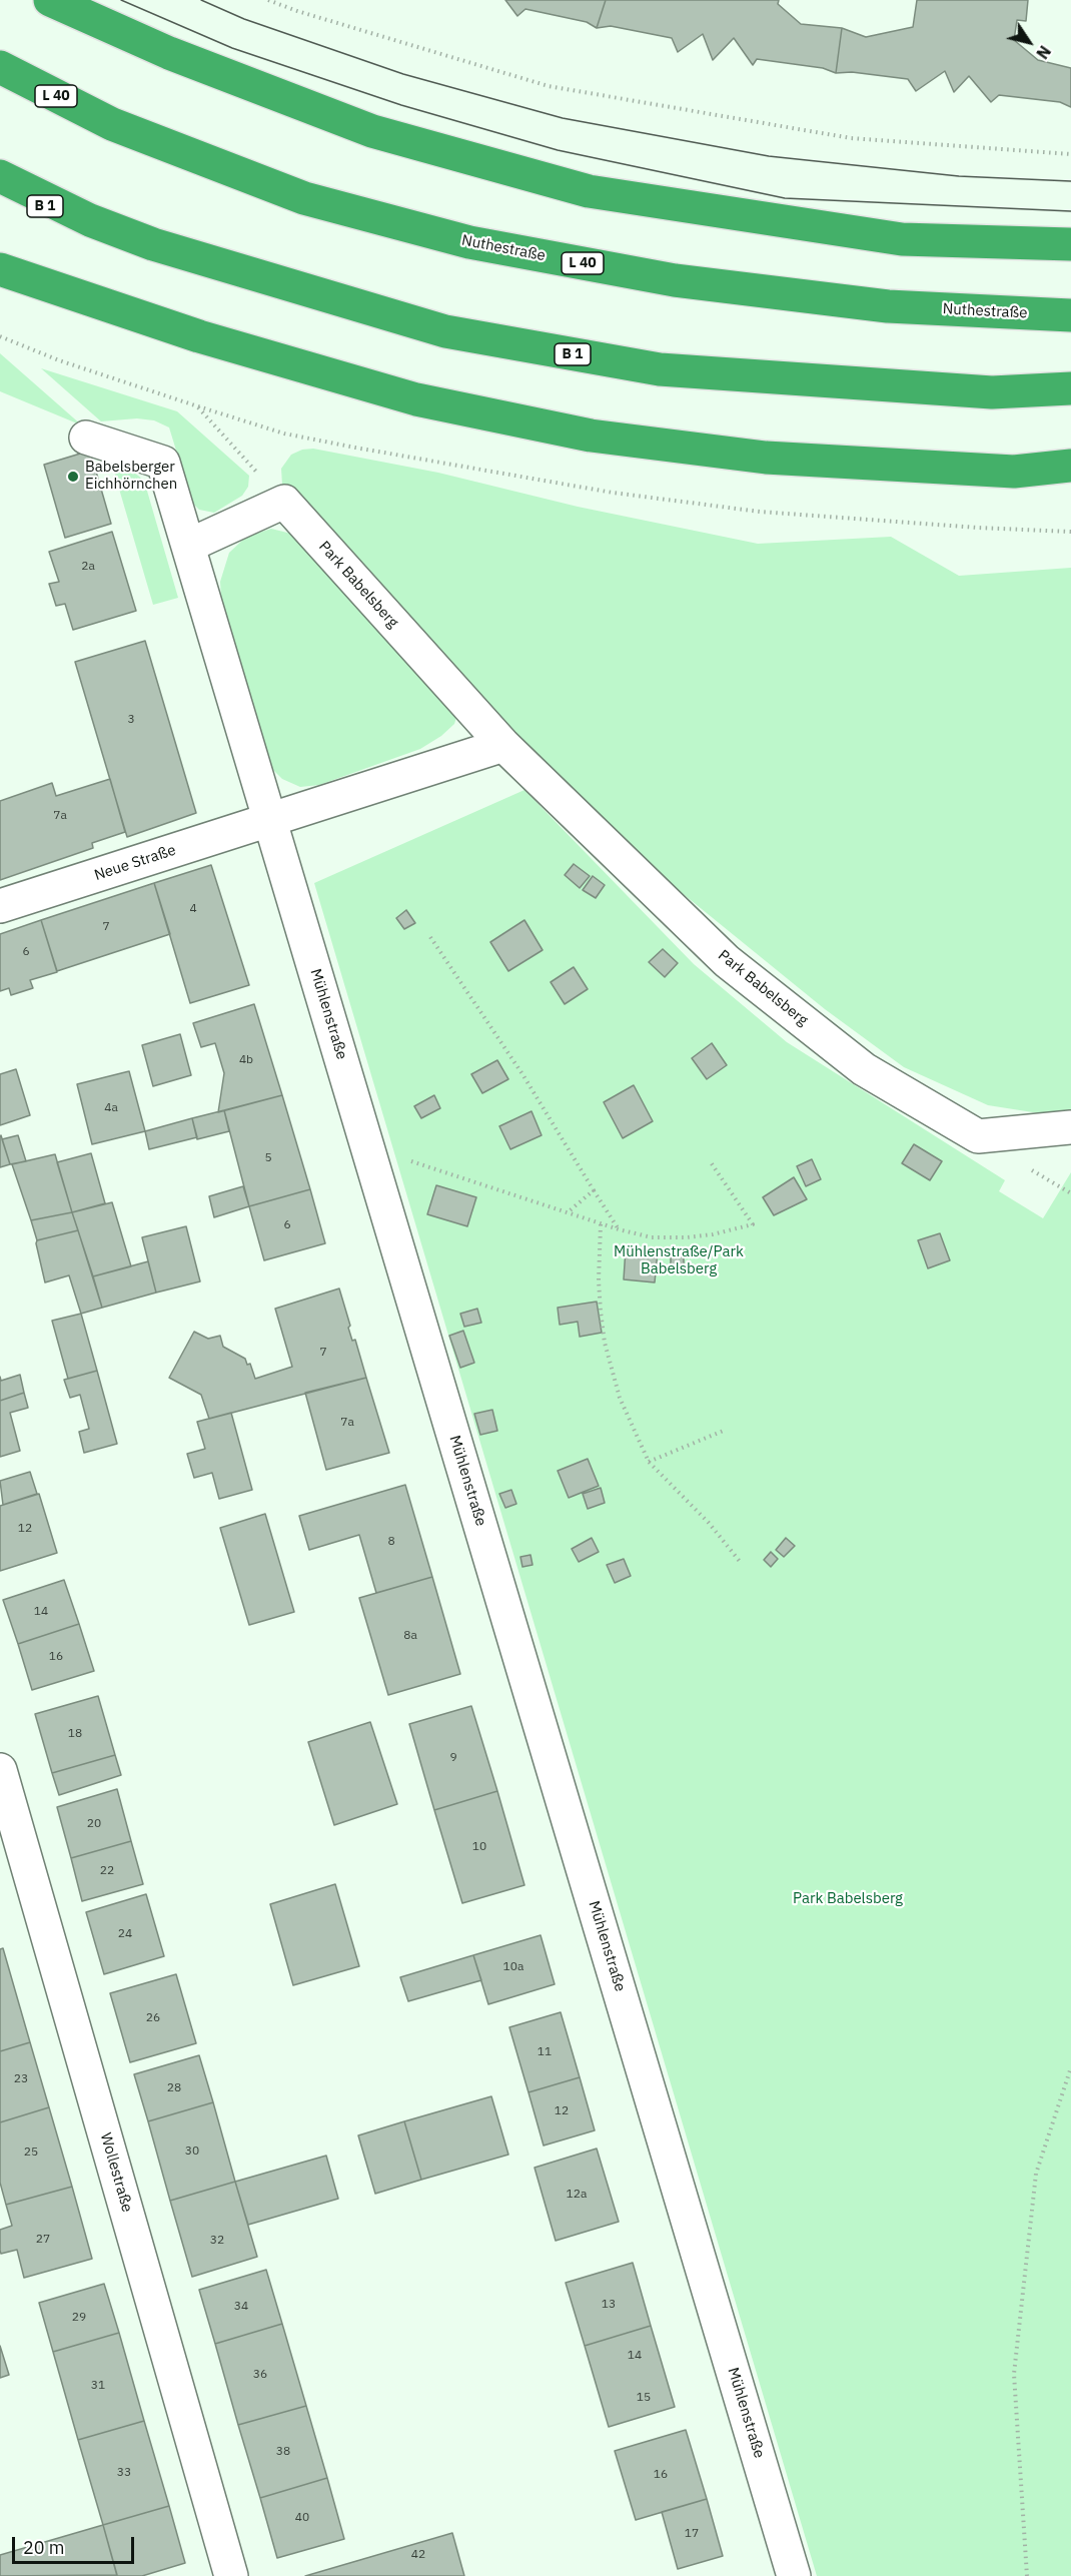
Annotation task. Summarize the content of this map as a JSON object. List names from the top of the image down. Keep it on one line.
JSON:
{"streets":{"highway":["L 40","B 1","Nuthestraße"],"street":["Park Babelsberg","Neue Straße","Mühlenstraße","Wollestraße"]},"crossings":[["Neue Straße","Mühlenstraße"]],"parks":["Mühlenstraße/Park Babelsberg","Park Babelsberg"],"places":["Babelsberger Eichhörnchen"],"house_numbers":["2a","3","7a","4","7","6","4b","4a","5","6","7","7a","12","8","14","8a","16","18","9","20","10","22","24","10a","26","11","23","28","12","30","25","12a","27","32","13","34","29","14","36","31","15","38","33","16","40","17","42"],"scale_bar":"20 m","north":"bottom right"}
